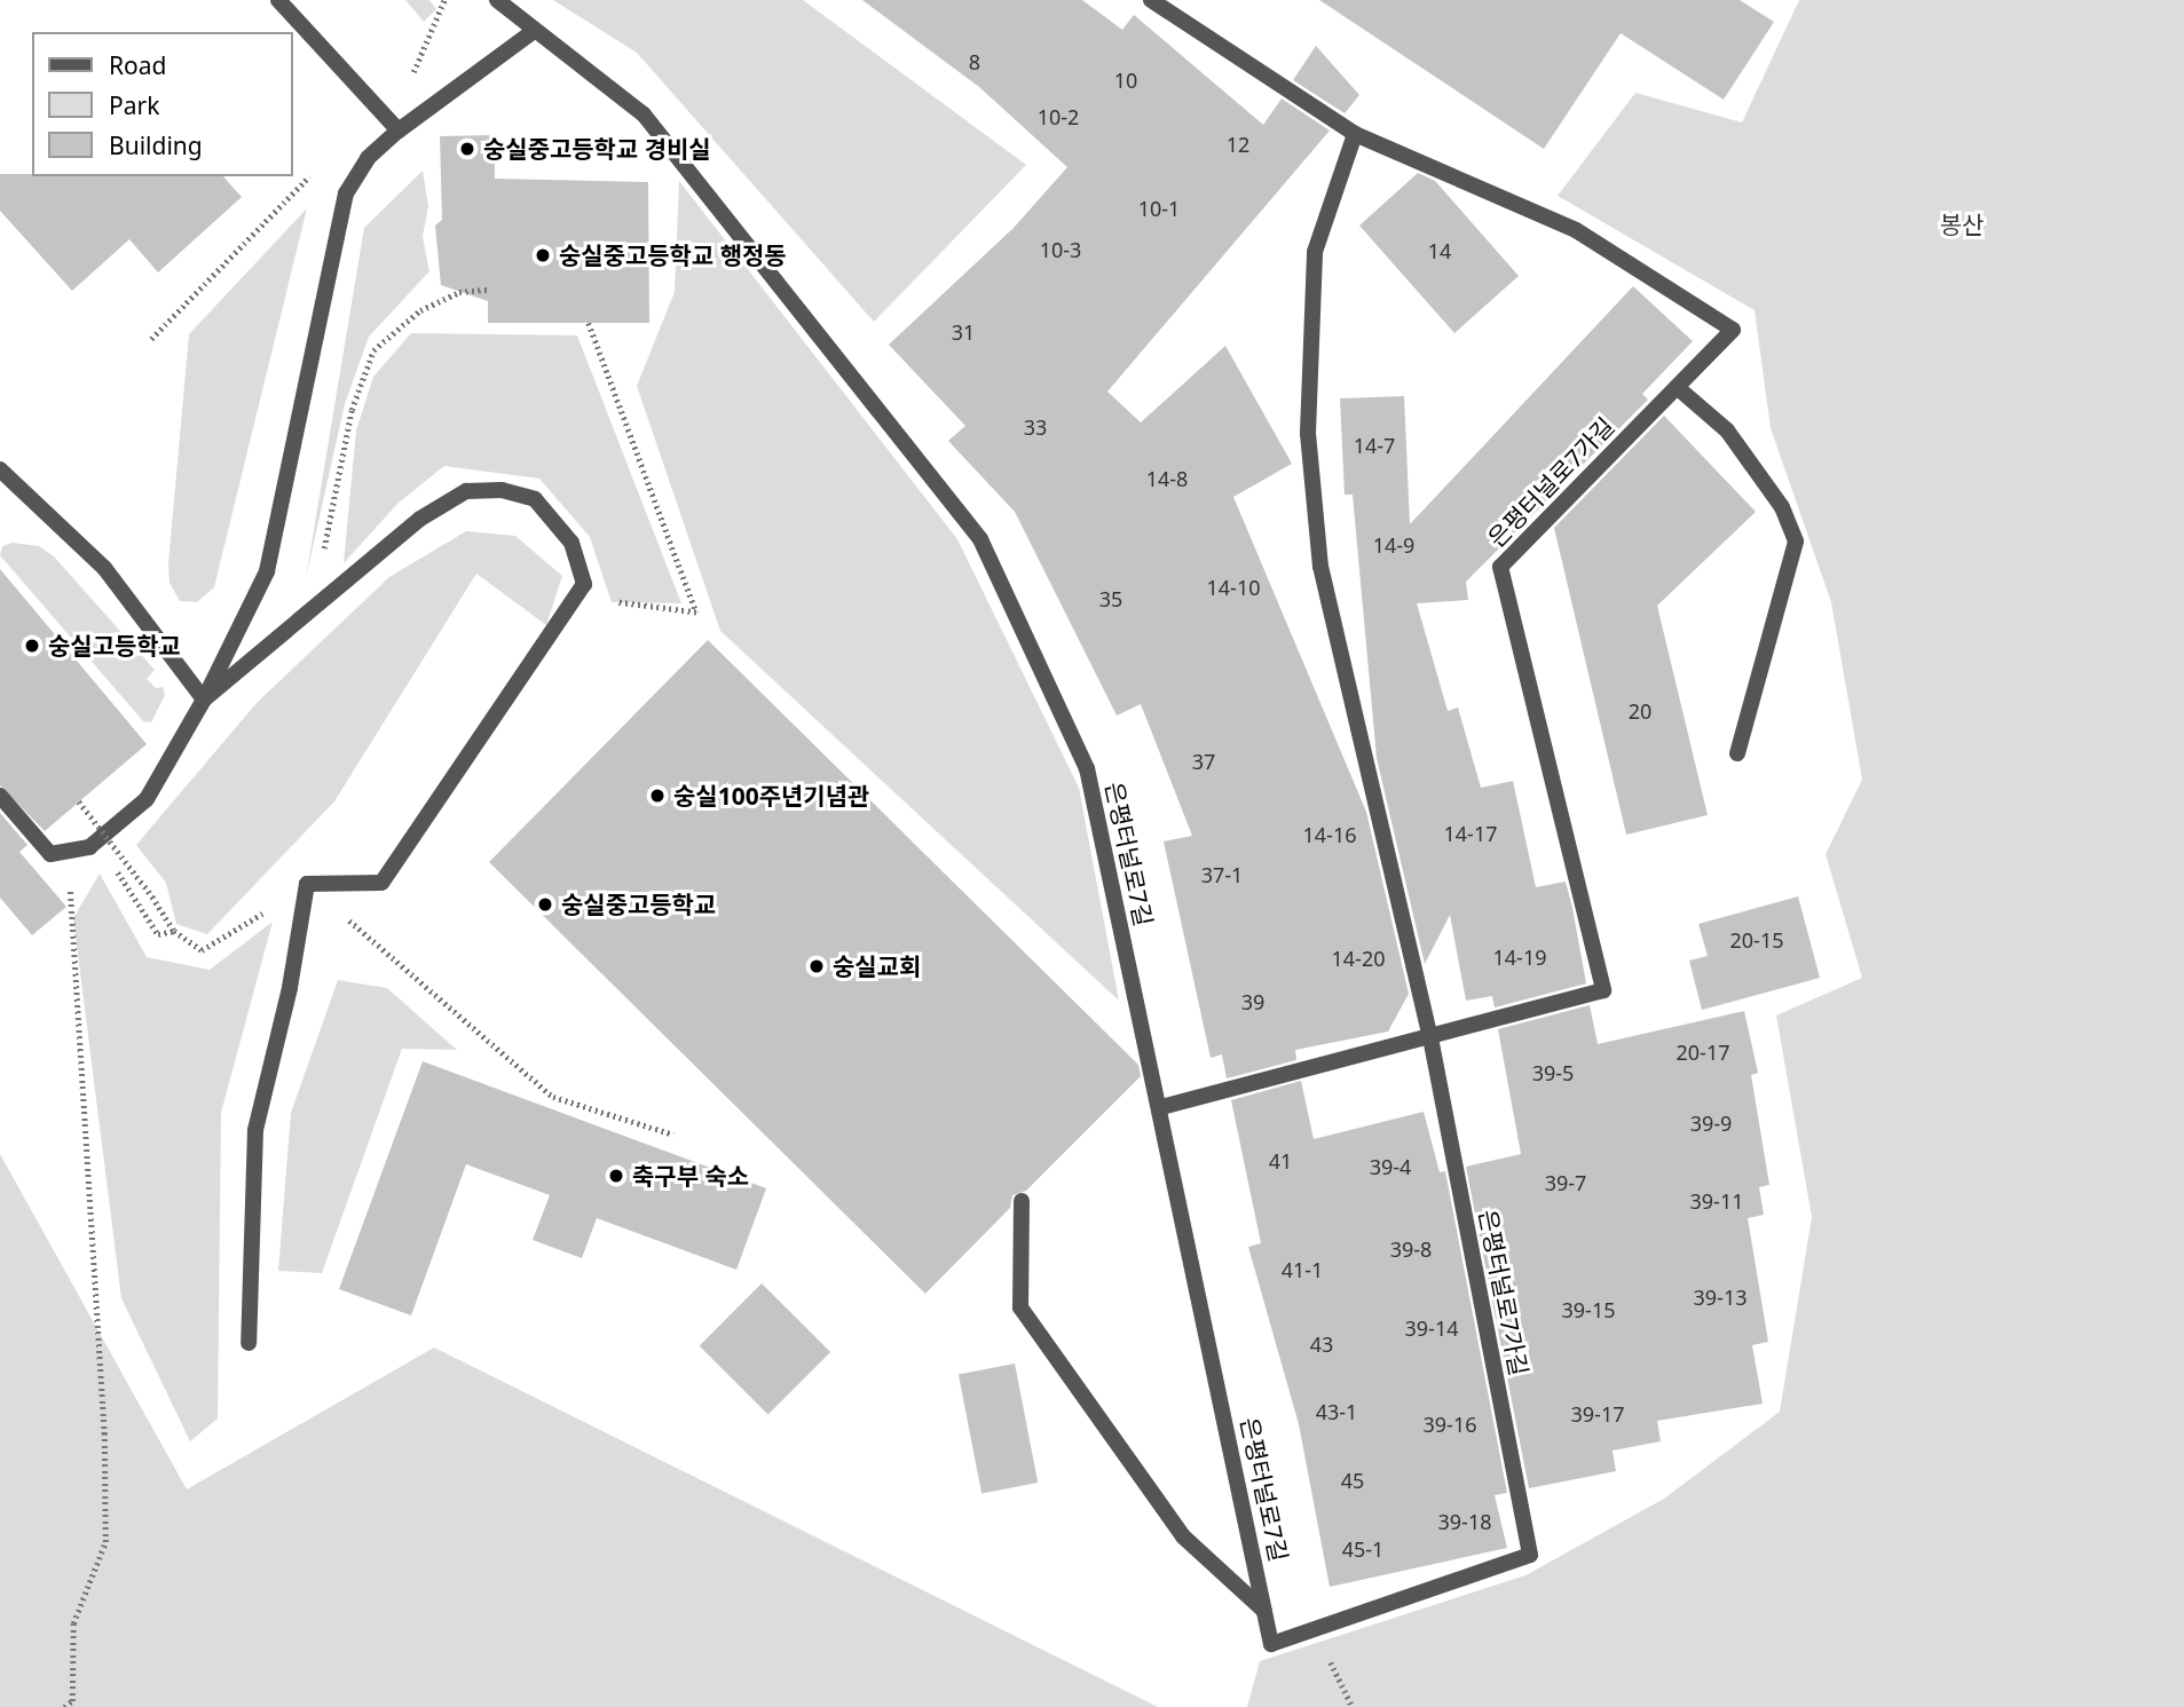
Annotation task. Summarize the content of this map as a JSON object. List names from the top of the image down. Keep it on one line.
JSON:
{"streets":{"street":["은평터널로7가길","은평터널로7길"]},"crossings":[["은평터널로7가길","은평터널로7길"]],"parks":["봉산"],"places":["숭실중고등학교 경비실","숭실중고등학교 행정동","숭실고등학교","숭실100주년기념관","숭실중고등학교","숭실교회","축구부 숙소"],"house_numbers":["8","10","10-2","12","10-1","10-3","14","31","33","14-7","14-8","14-9","14-10","35","20","37","14-17","14-16","37-1","20-15","14-19","14-20","39","20-17","39-5","39-9","41","39-4","39-7","39-11","39-8","41-1","39-13","39-15","39-14","43","43-1","39-17","39-16","45","39-18","45-1"],"legend":["Road","Park","Building"]}
